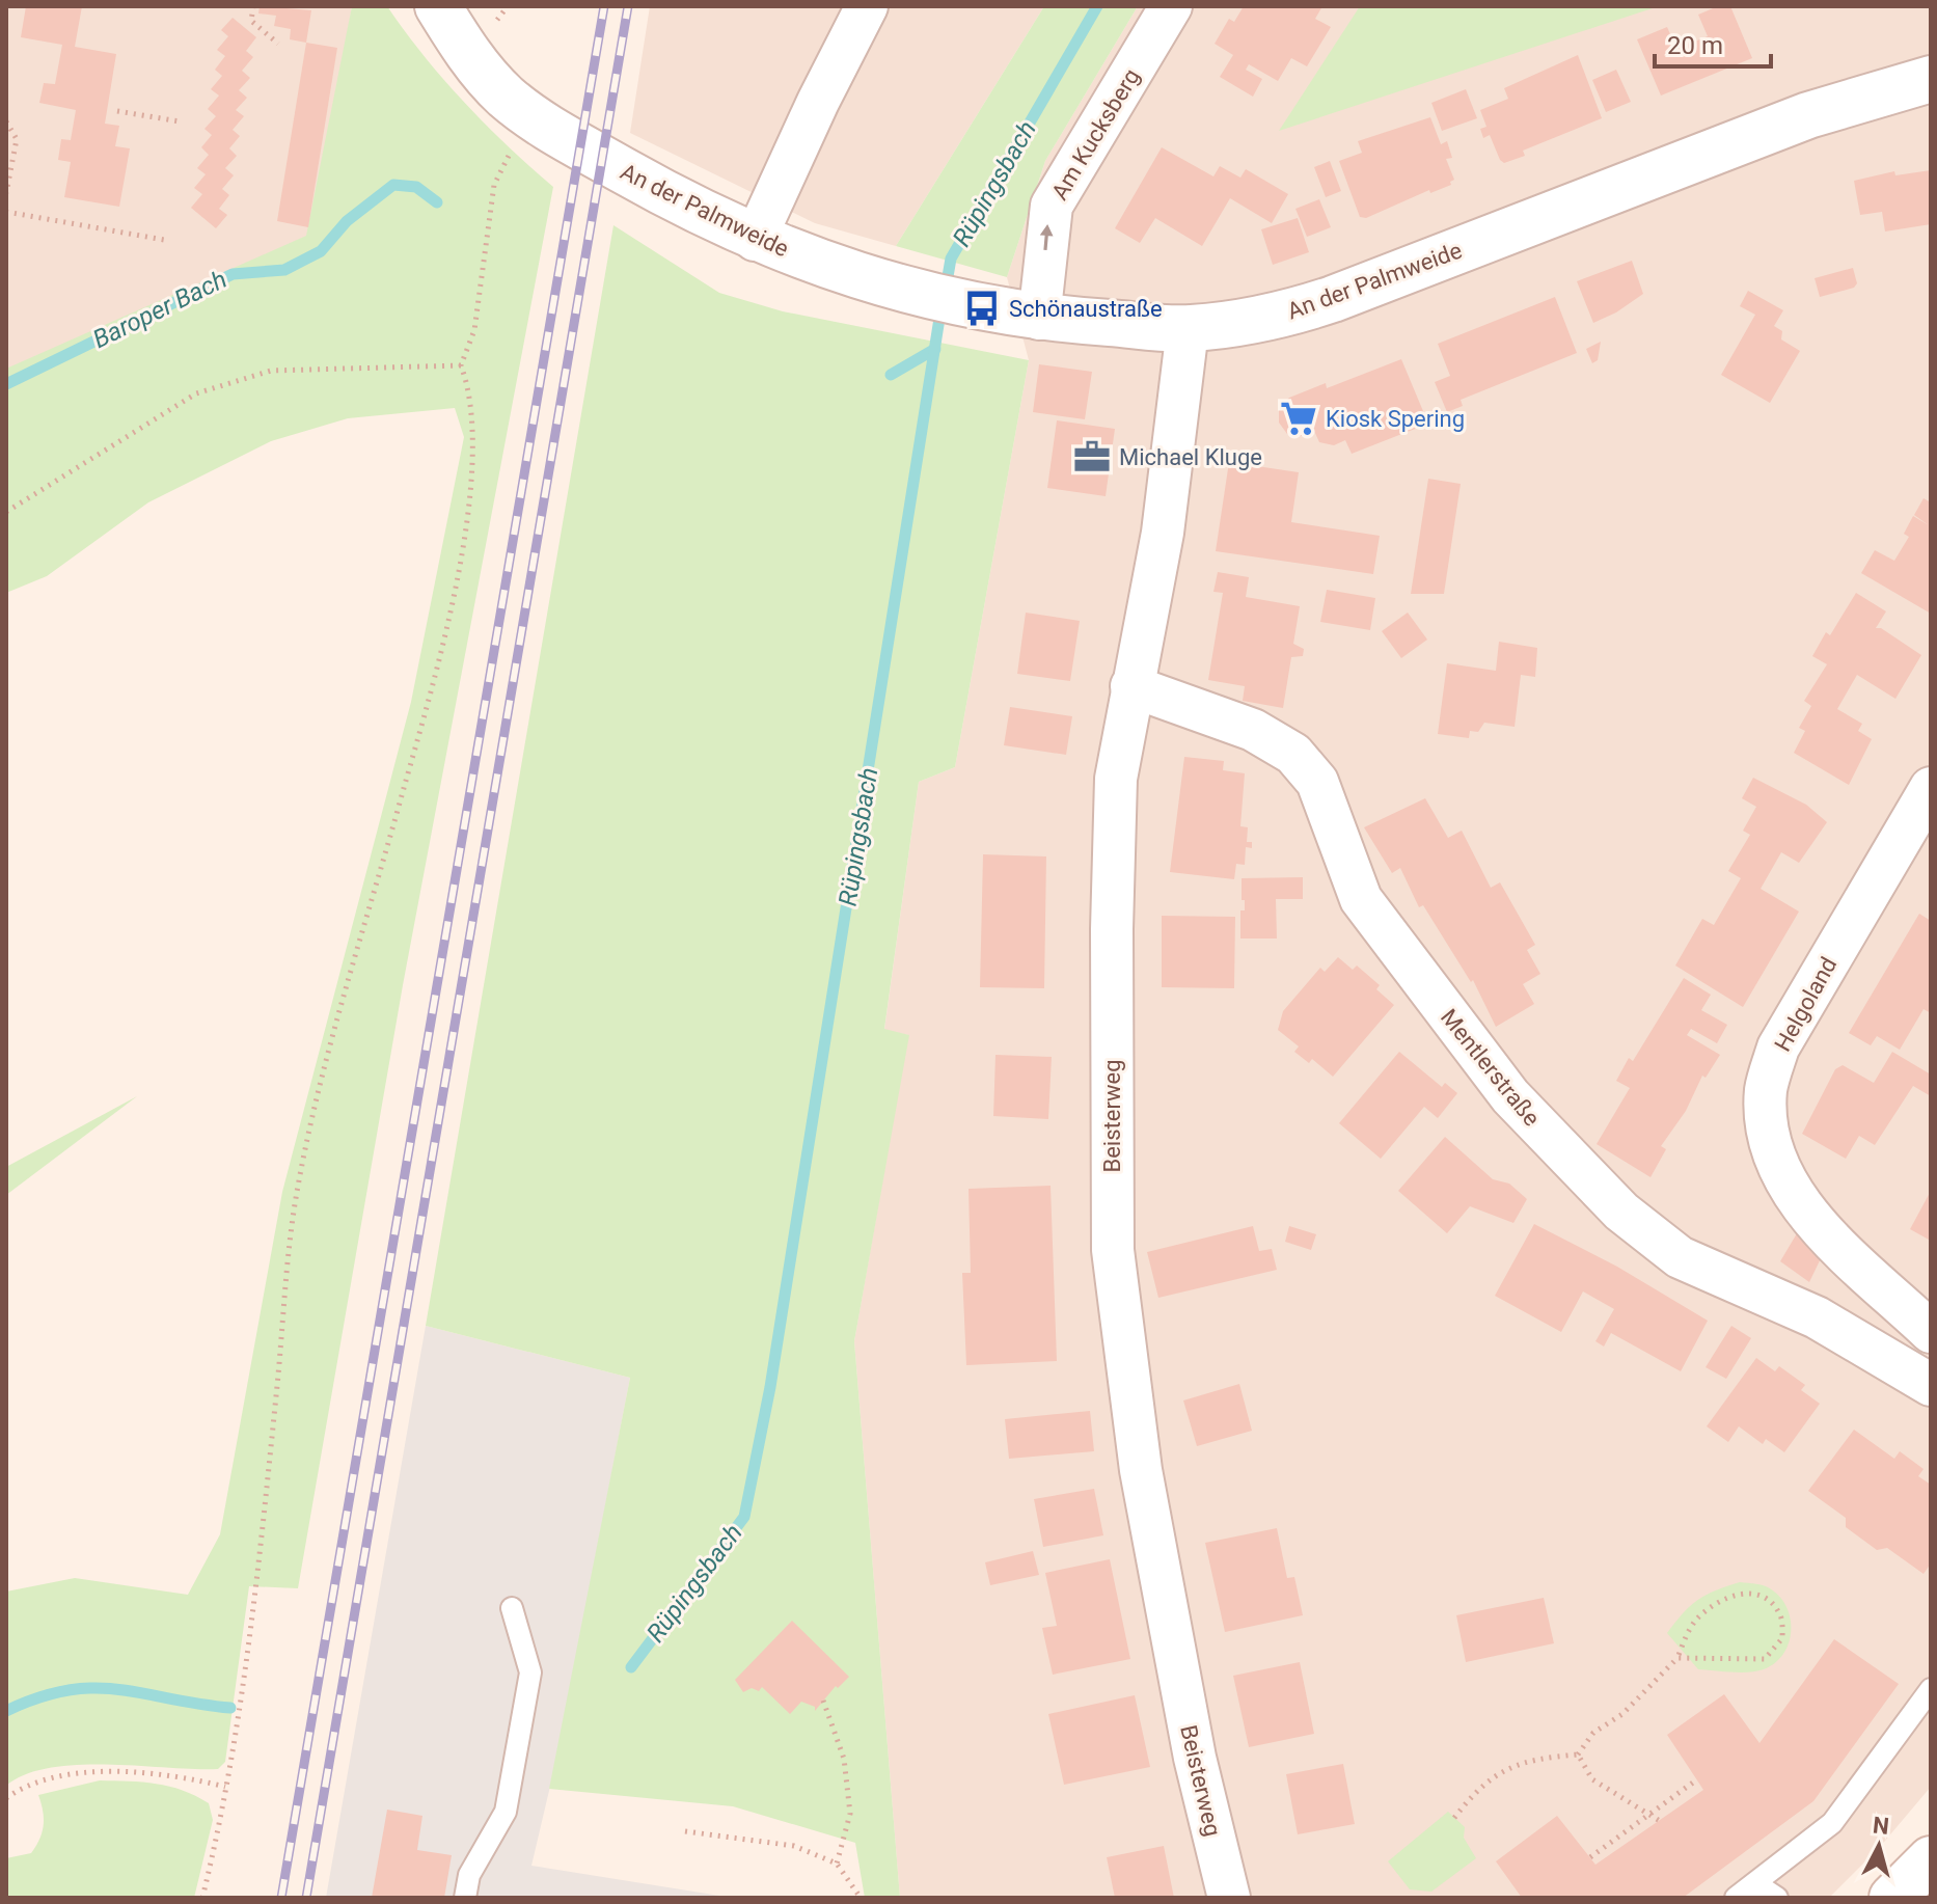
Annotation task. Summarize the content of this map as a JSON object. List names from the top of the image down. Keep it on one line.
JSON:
{"streets":{"street":["Am Kucksberg","An der Palmweide","Helgoland","Mentlerstraße","Beisterweg"]},"crossings":[["Am Kucksberg","An der Palmweide"],["An der Palmweide","Beisterweg"],["Mentlerstraße","Beisterweg"]],"water":["Rüpingsbach","Baroper Bach"],"places":{"bus stop":["Schönaustraße"],"supermarket":["Kiosk Spering"],"office":["Michael Kluge"]},"scale_bar":"20 m","north":"top"}
